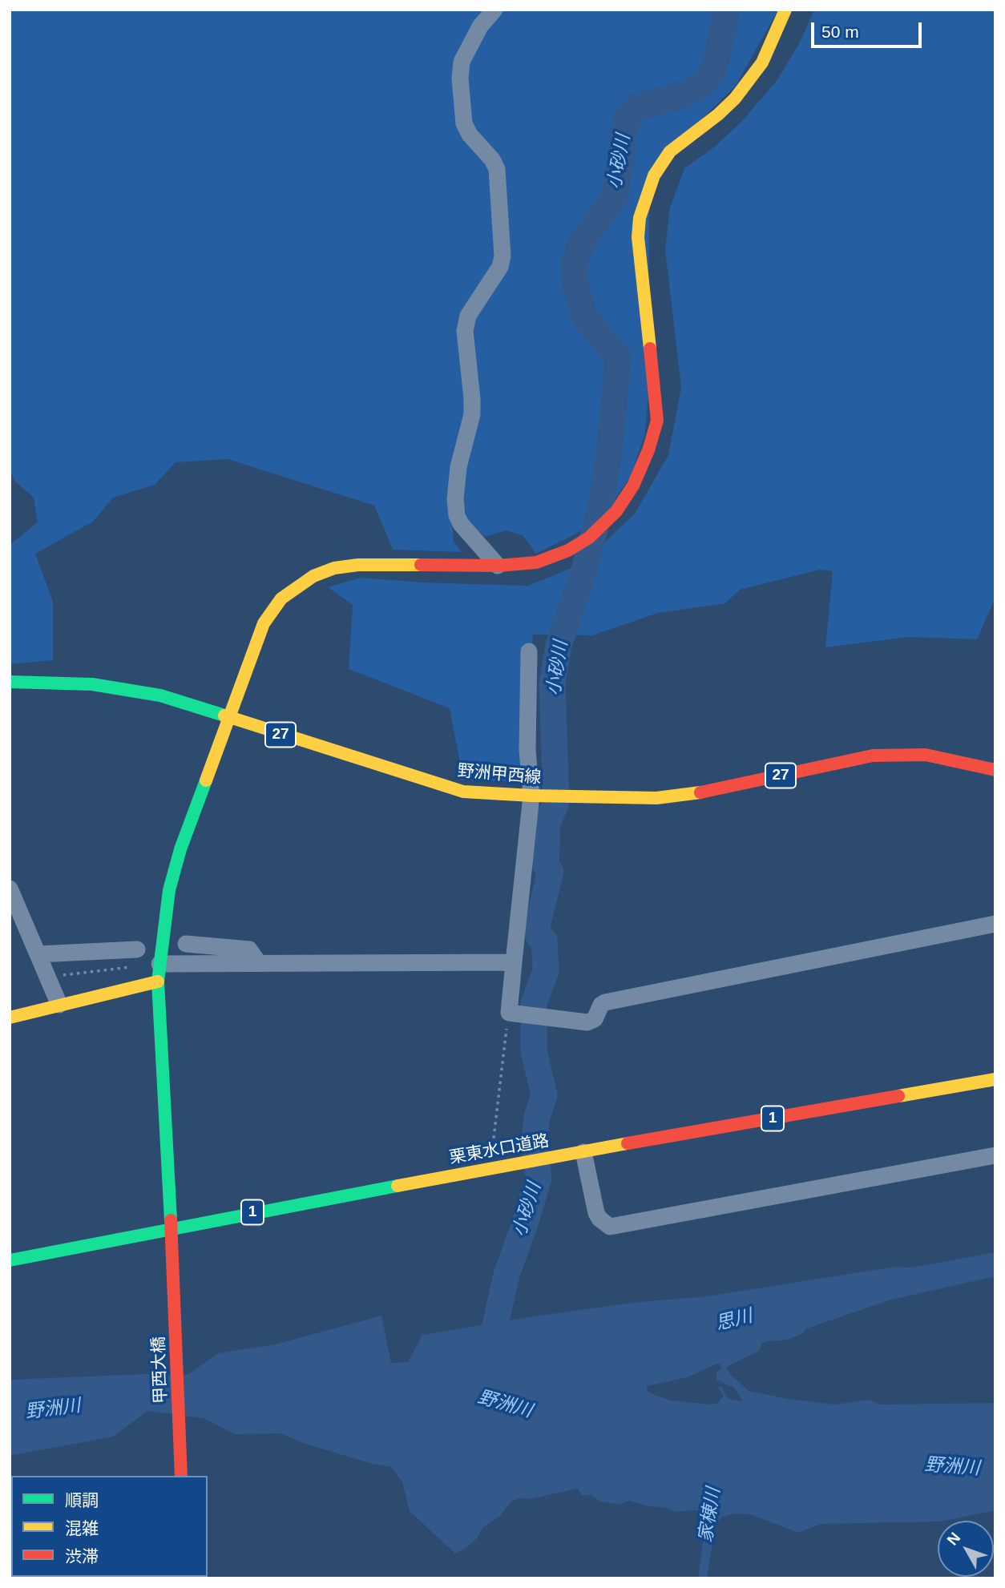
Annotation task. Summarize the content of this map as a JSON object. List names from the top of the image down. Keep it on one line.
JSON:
{"streets":{"main road":["27","野洲甲西線","1","栗東水口道路","甲西大橋"]},"crossings":[["野洲甲西線","甲西大橋"],["栗東水口道路","甲西大橋"]],"water":["小砂川","思川","野洲川","家棟川"],"legend":["順調","混雑","渋滞"],"scale_bar":"50 m","north":"top left"}
